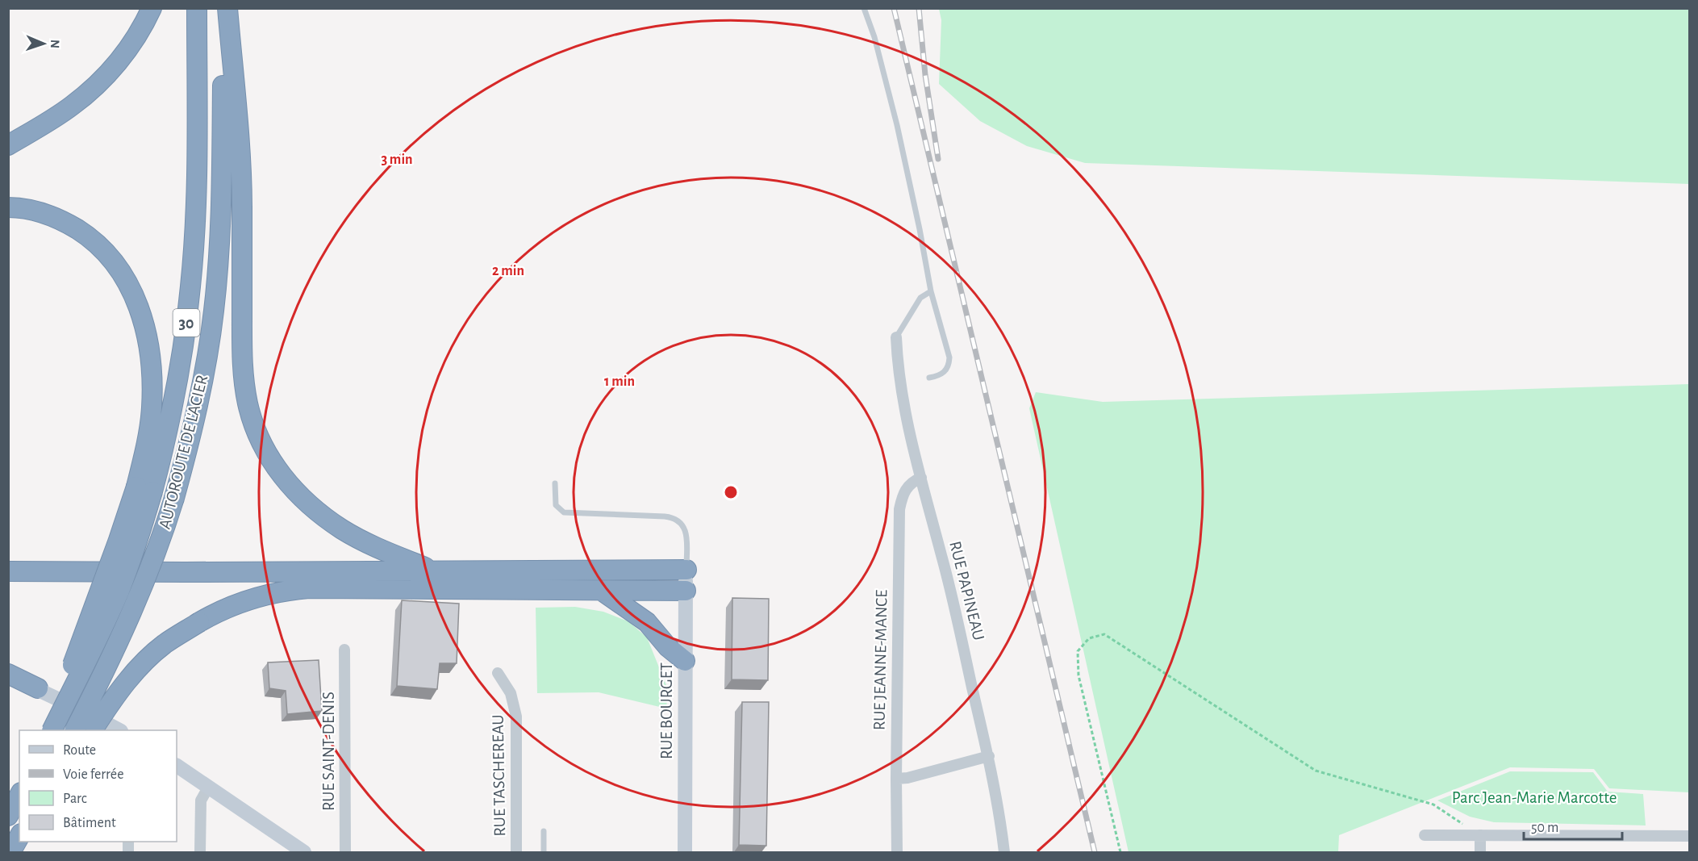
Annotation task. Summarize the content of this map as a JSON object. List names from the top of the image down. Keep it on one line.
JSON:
{"streets":{"highway":["30","AUTOROUTE DE L'ACIER"],"street":["RUE PAPINEAU","RUE JEANNE-MANCE","RUE BOURGET","RUE SAINT-DENIS","RUE TASCHEREAU"]},"crossings":[["RUE PAPINEAU","RUE JEANNE-MANCE"]],"parks":["Parc Jean-Marie Marcotte"],"legend":["Route","Voie ferrée","Parc","Bâtiment"],"scale_bar":"50 m","north":"right","rings":["3 min","2 min","1 min"]}
